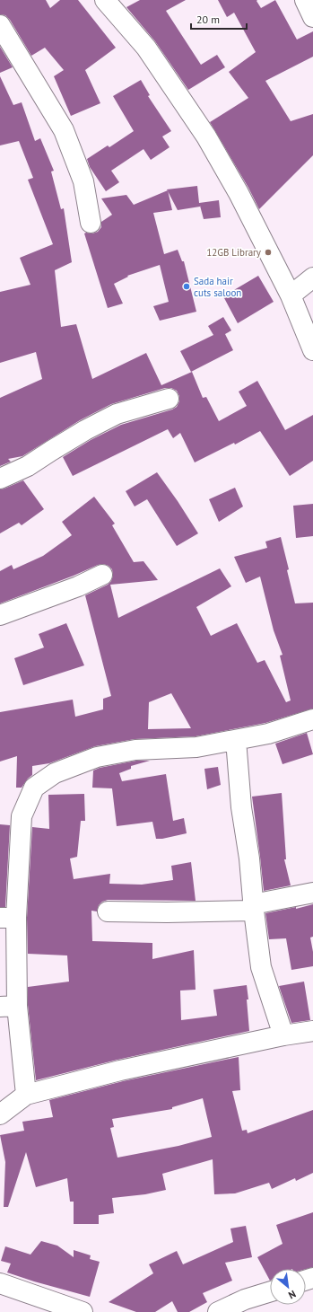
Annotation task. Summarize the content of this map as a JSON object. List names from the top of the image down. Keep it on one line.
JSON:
{"places":["12GB Library","Sada hair cuts saloon"],"scale_bar":"20 m","north":"bottom right"}
